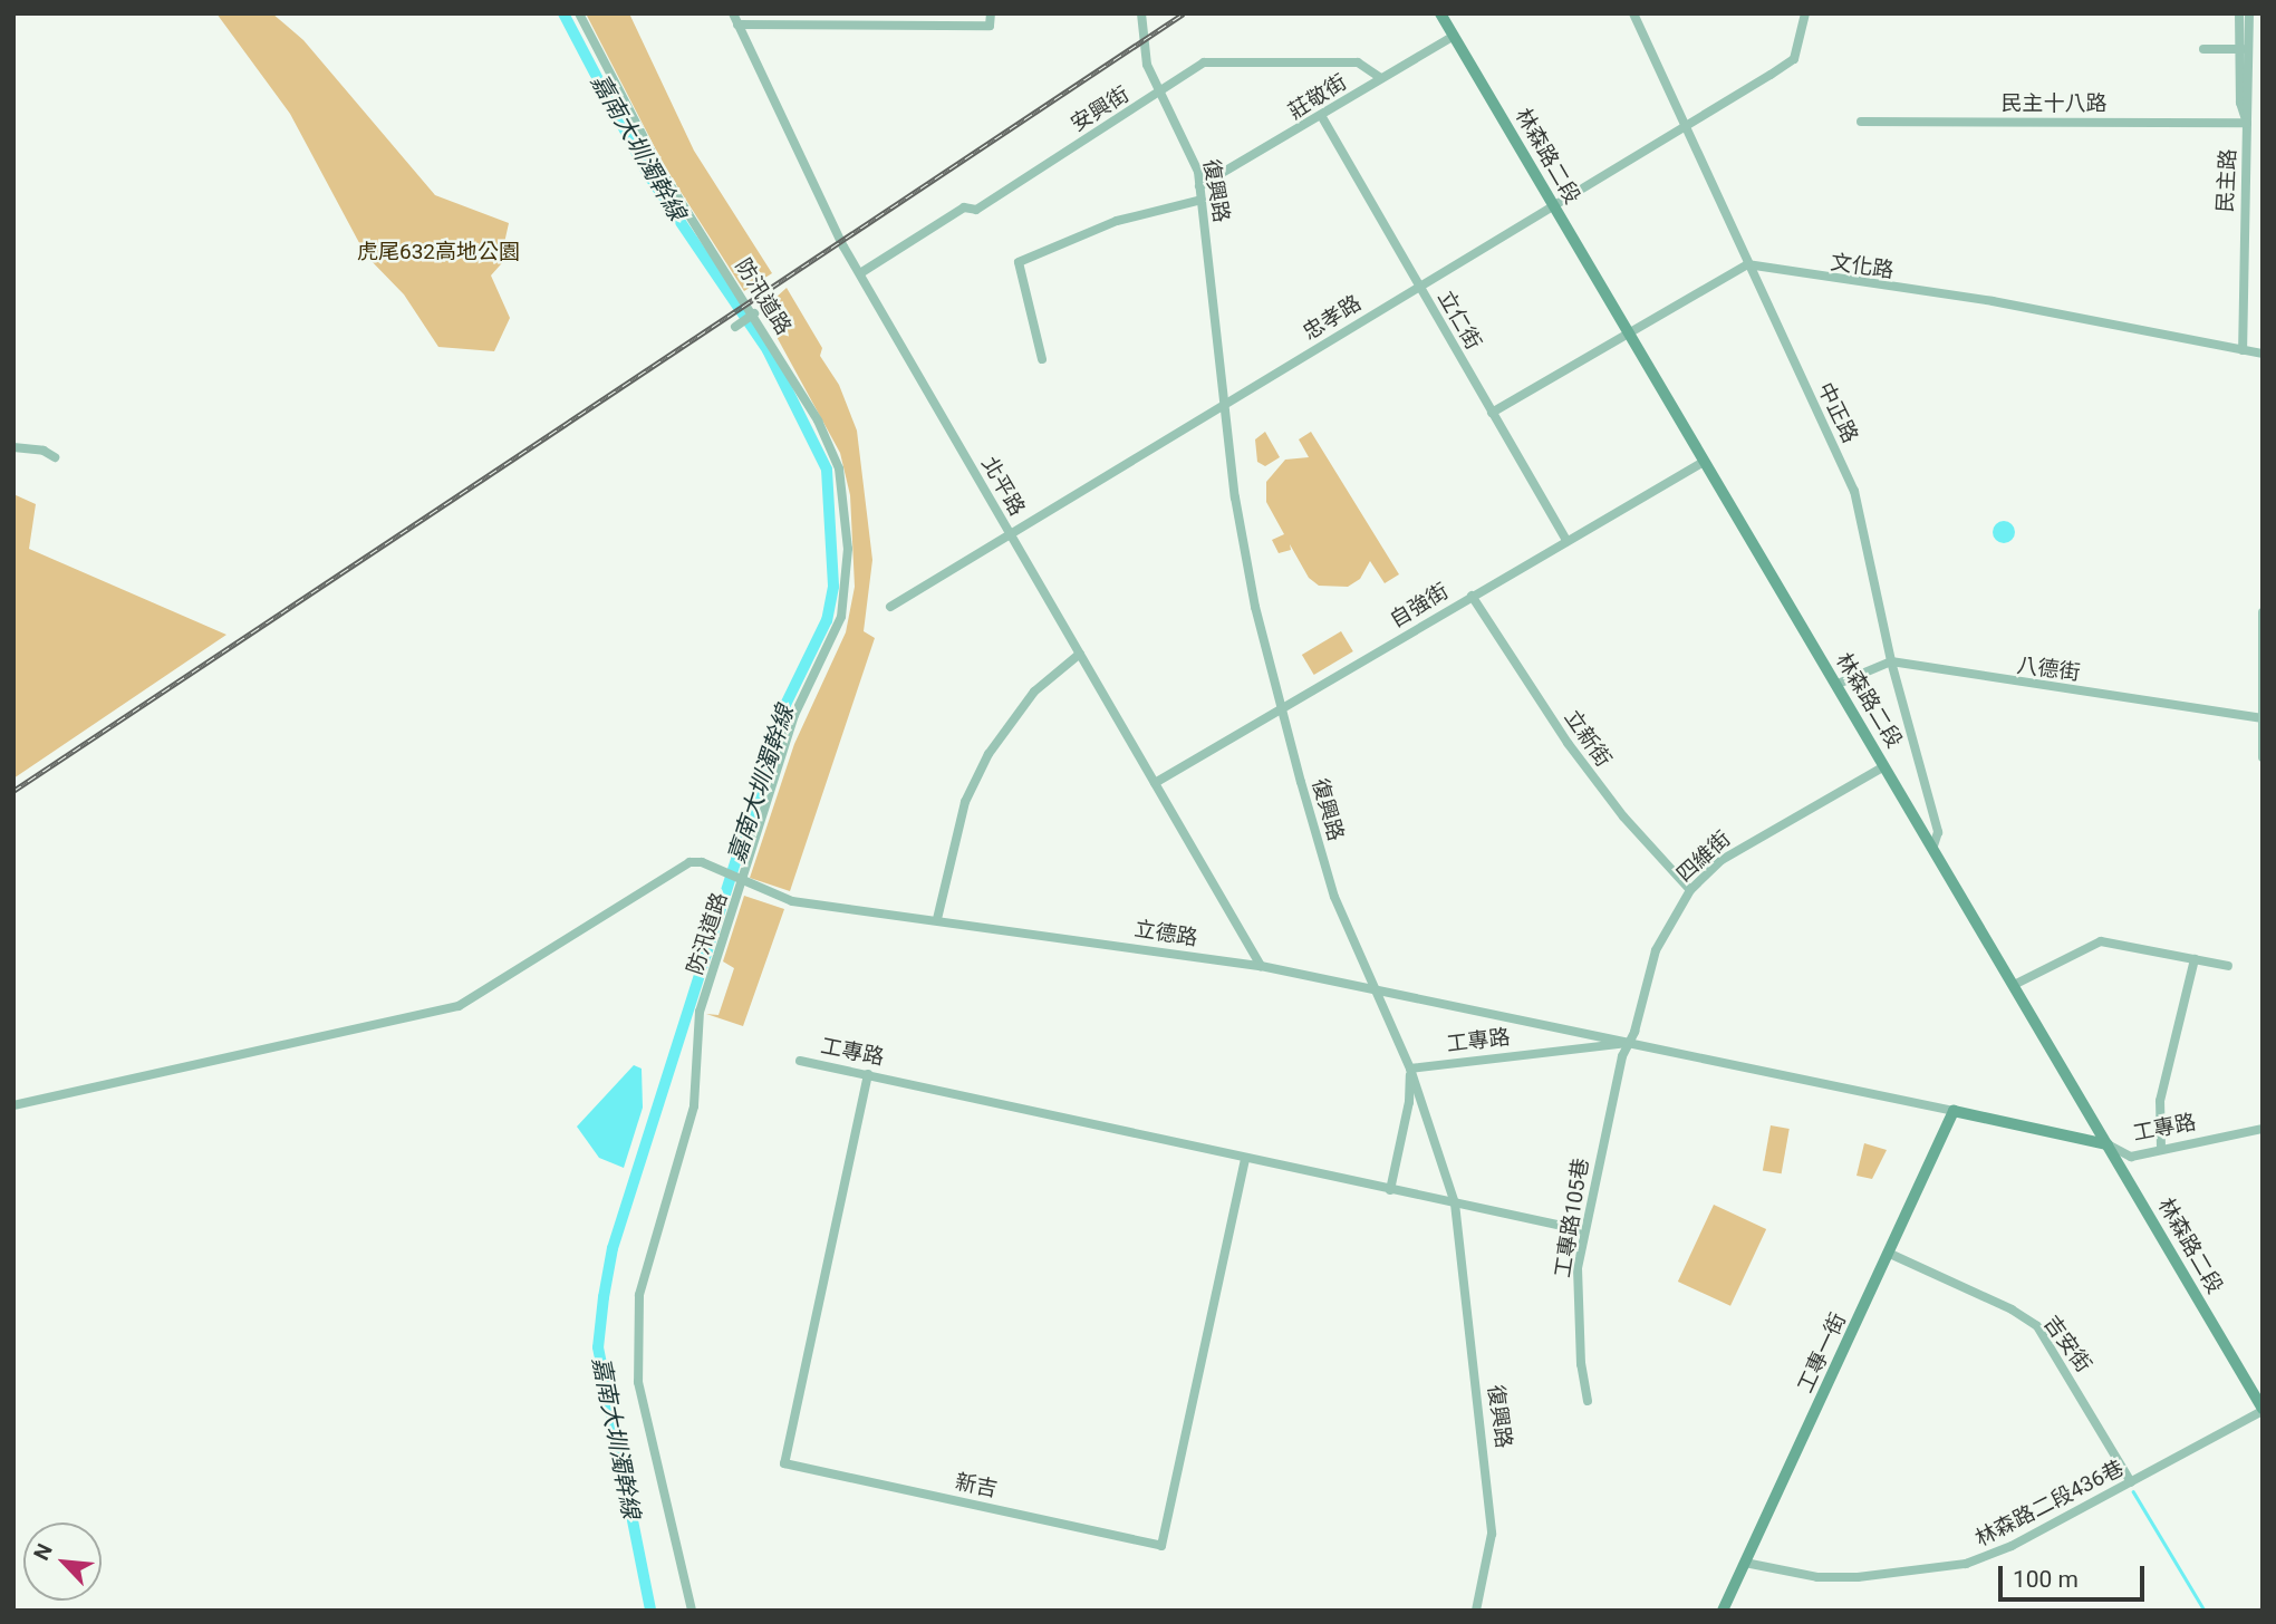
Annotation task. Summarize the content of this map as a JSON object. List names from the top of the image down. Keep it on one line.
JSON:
{"streets":{"main road":["林森路二段","工專路","工專一街"],"street":["莊敬街","民主十八路","安興街","民主路","復興路","文化路","防汛道路","忠孝路","立仁街","中正路","北平路","自強街","八德街","立新街","四維街","立德路","工專路105巷","吉安街","新吉","林森路二段436巷"]},"crossings":[["莊敬街","安興街"],["莊敬街","林森路二段"],["莊敬街","復興路"],["莊敬街","立仁街"],["民主十八路","民主路"],["安興街","復興路"],["安興街","北平路"],["林森路二段","忠孝路"],["林森路二段","中正路"],["林森路二段","自強街"],["林森路二段","四維街"],["林森路二段","工專路"],["林森路二段","林森路二段436巷"],["民主路","文化路"],["復興路","忠孝路"],["復興路","自強街"],["復興路","立德路"],["復興路","工專路"],["文化路","中正路"],["防汛道路","立德路"],["忠孝路","立仁街"],["忠孝路","中正路"],["忠孝路","北平路"],["立仁街","自強街"],["中正路","八德街"],["北平路","自強街"],["北平路","立德路"],["自強街","立新街"],["立新街","四維街"],["四維街","立德路"],["四維街","工專路"],["四維街","工專路105巷"],["立德路","工專路"],["立德路","工專路105巷"],["工專路","工專路105巷"],["工專路","工專一街"],["工專路","新吉"],["吉安街","工專一街"],["吉安街","林森路二段436巷"],["工專一街","林森路二段436巷"]],"water":["嘉南大圳濁幹線"],"parks":["虎尾632高地公園"],"scale_bar":"100 m","north":"top left"}
